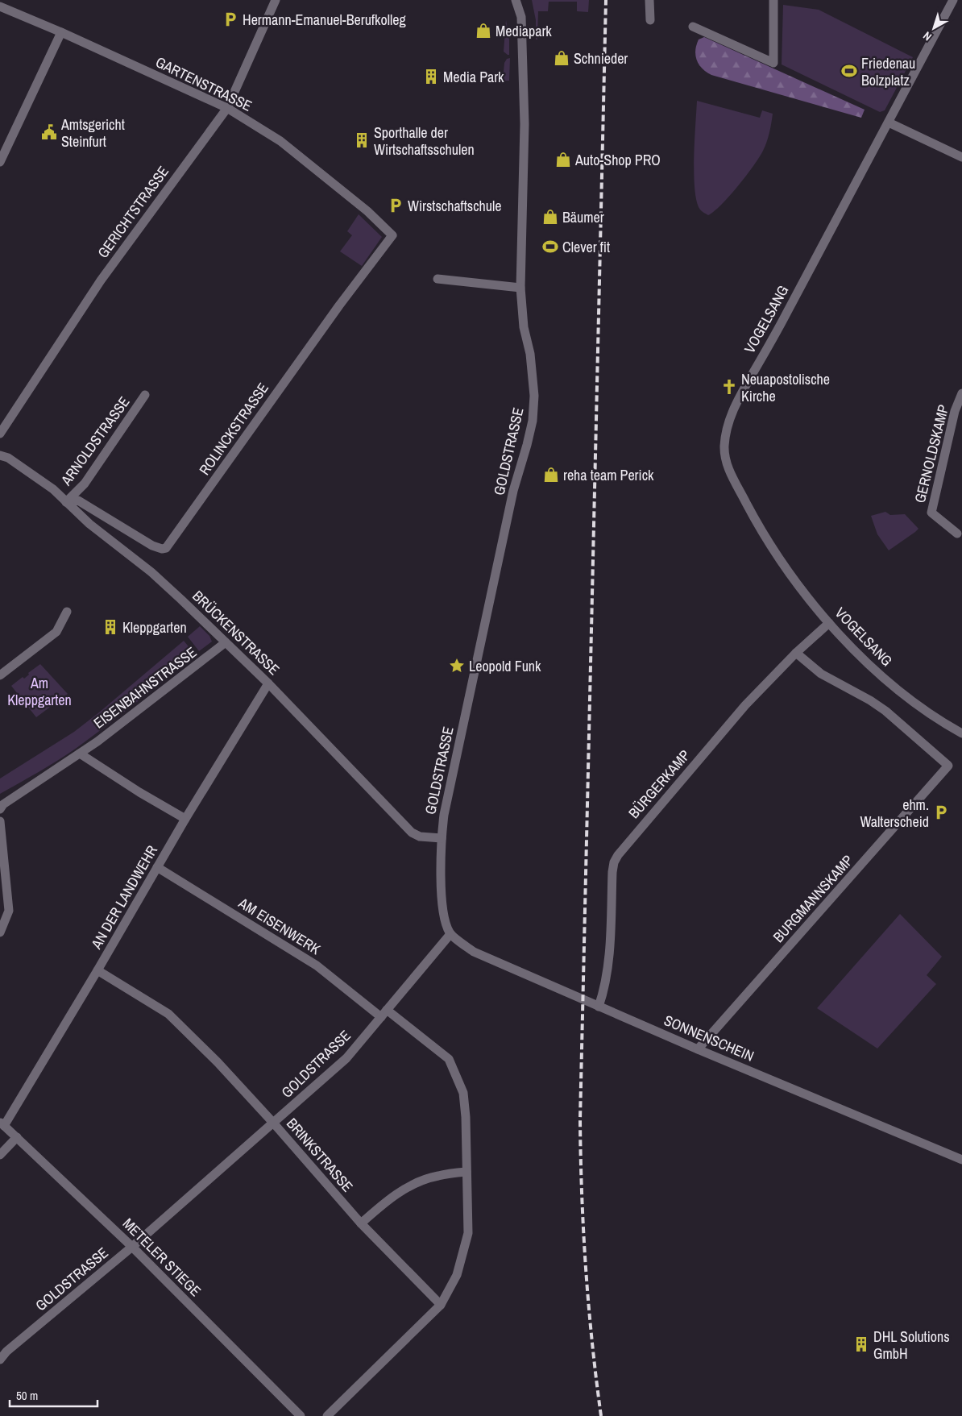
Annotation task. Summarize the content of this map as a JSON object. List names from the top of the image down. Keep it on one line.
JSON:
{"streets":{"street":["GARTENSTRASSE","GERICHTSTRASSE","VOGELSANG","ROLINCKSTRASSE","ARNOLDSTRASSE","GOLDSTRASSE","GERNOLDSKAMP","BRÜCKENSTRASSE","EISENBAHNSTRASSE","BÜRGERKAMP","AN DER LANDWEHR","BURGMANNSKAMP","AM EISENWERK","SONNENSCHEIN","BRINKSTRASSE","METELER STIEGE"]},"crossings":[["GARTENSTRASSE","GERICHTSTRASSE"],["GARTENSTRASSE","ROLINCKSTRASSE"],["VOGELSANG","BÜRGERKAMP"],["ROLINCKSTRASSE","ARNOLDSTRASSE"],["ROLINCKSTRASSE","BRÜCKENSTRASSE"],["ARNOLDSTRASSE","BRÜCKENSTRASSE"],["GOLDSTRASSE","BRÜCKENSTRASSE"],["GOLDSTRASSE","AM EISENWERK"],["GOLDSTRASSE","SONNENSCHEIN"],["GOLDSTRASSE","BRINKSTRASSE"],["GOLDSTRASSE","METELER STIEGE"],["BRÜCKENSTRASSE","EISENBAHNSTRASSE"],["BRÜCKENSTRASSE","AN DER LANDWEHR"],["BÜRGERKAMP","BURGMANNSKAMP"],["BÜRGERKAMP","SONNENSCHEIN"],["AN DER LANDWEHR","AM EISENWERK"],["AN DER LANDWEHR","BRINKSTRASSE"],["AN DER LANDWEHR","METELER STIEGE"],["BURGMANNSKAMP","SONNENSCHEIN"],["AM EISENWERK","BRINKSTRASSE"]],"parks":["Am Kleppgarten"],"places":{"parking":["Hermann-Emanuel-Berufkolleg","Wirstschaftschule","ehm. Walterscheid"],"shop":["Mediapark","Schnieder","Auto-Shop PRO","Bäumer","reha team Perick"],"sports":["Friedenau Bolzplatz","Clever fit"],"building":["Media Park","Sporthalle der Wirtschaftsschulen","Kleppgarten","DHL Solutions GmbH"],"public building":["Amtsgericht Steinfurt"],"church":["Neuapostolische Kirche"],"place":["Leopold Funk"]},"scale_bar":"50 m","north":"bottom left"}
